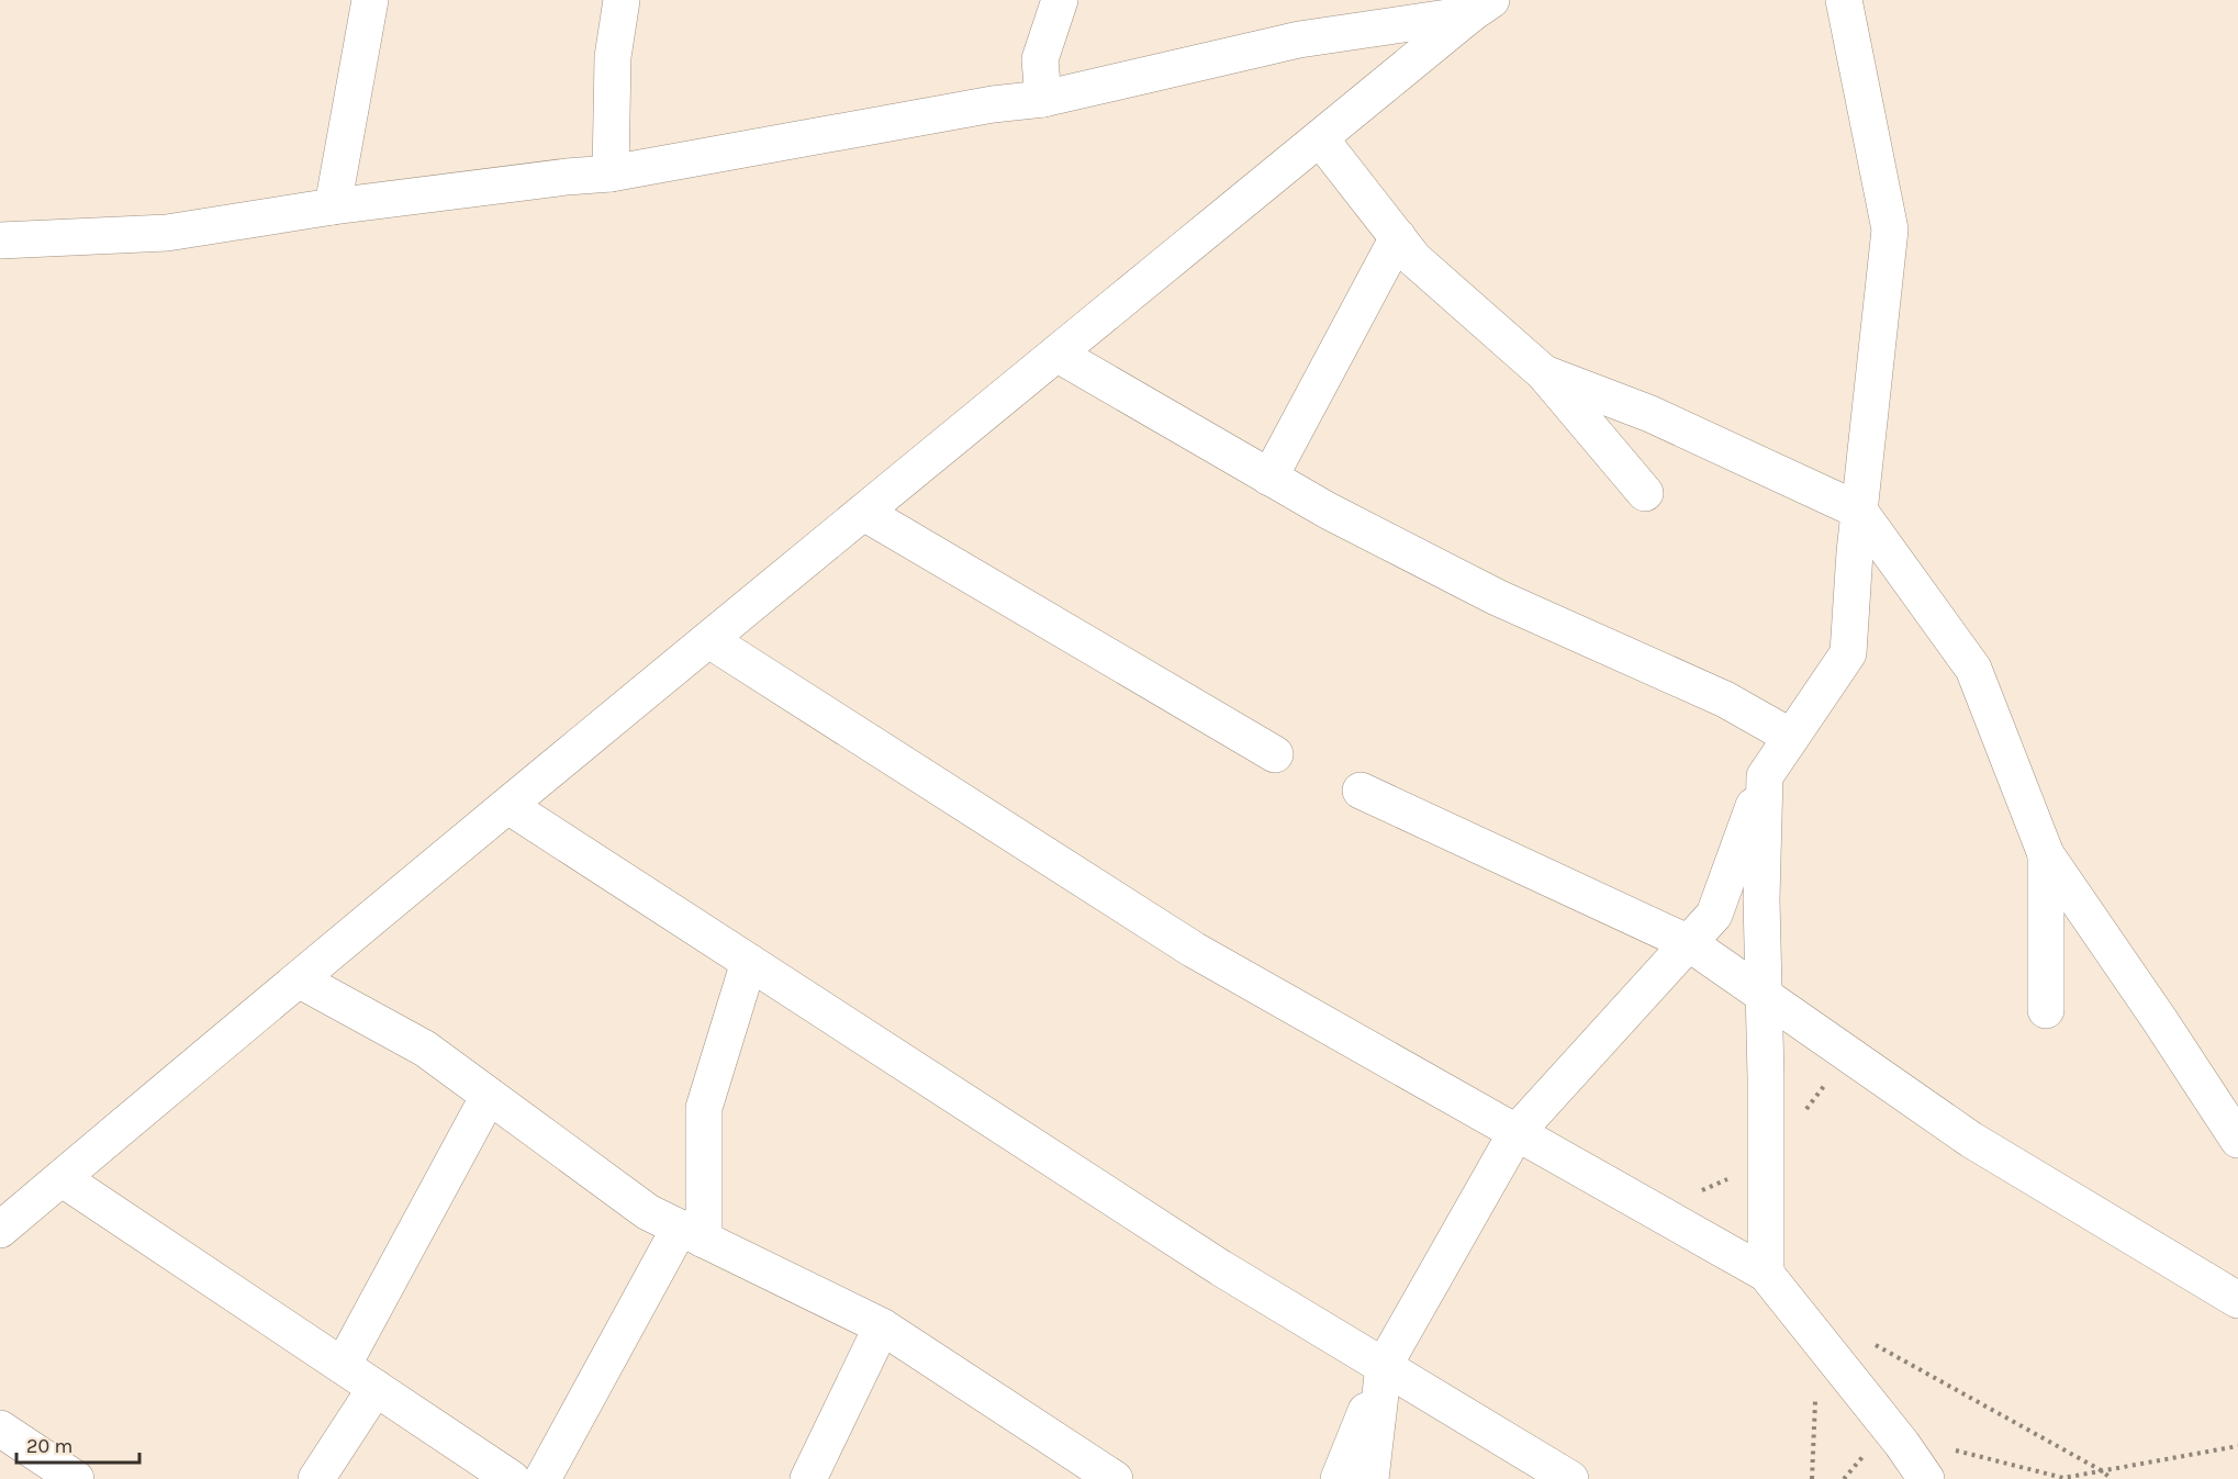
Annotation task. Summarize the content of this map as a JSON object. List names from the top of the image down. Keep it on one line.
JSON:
{"scale_bar":"20 m"}
